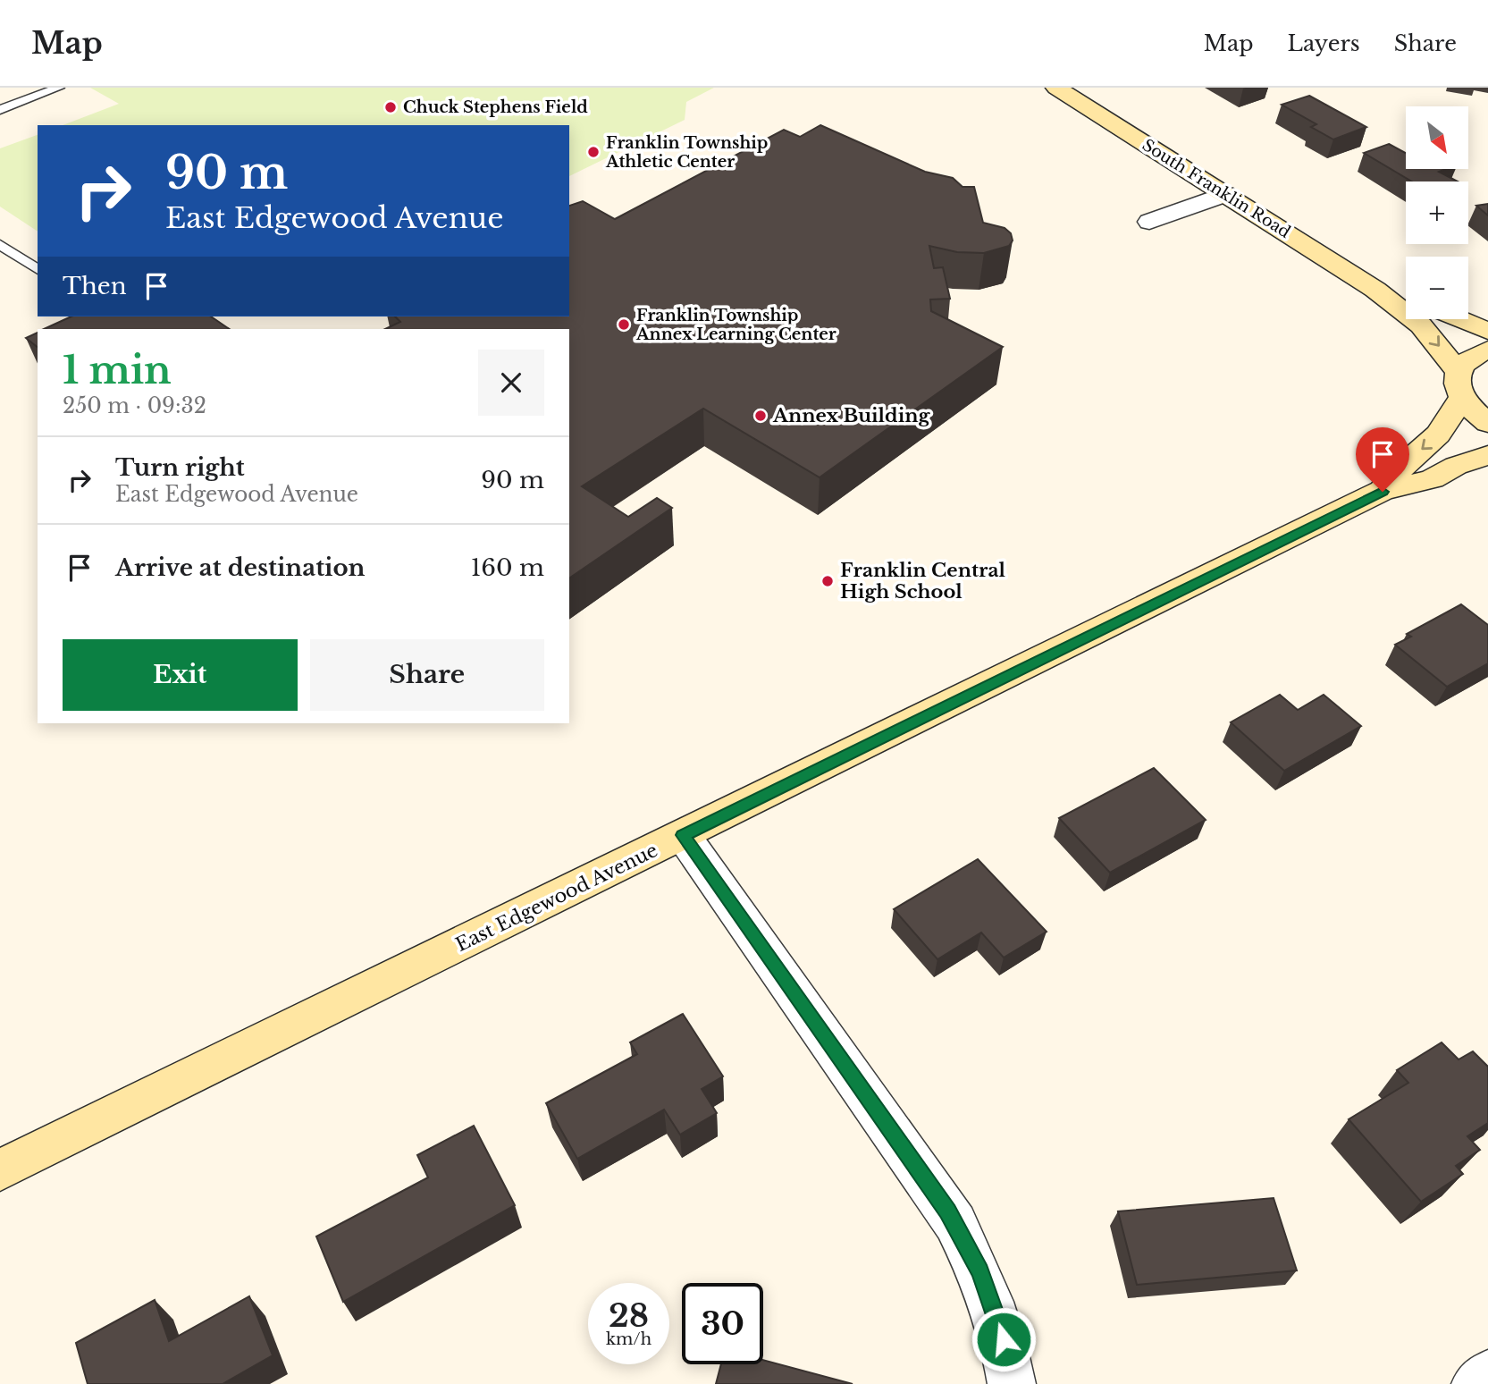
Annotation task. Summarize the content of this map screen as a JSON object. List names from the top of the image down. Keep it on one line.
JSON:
{"streets":{"main road":["South Franklin Road","East Edgewood Avenue"]},"places":["Chuck Stephens Field","Franklin Township Athletic Center","Franklin Township Annex Learning Center","Annex Building","Franklin Central High School"],"north":"bottom right","page":{"header":"Map","nav":["Map","Layers","Share"],"map_buttons":["+","−"],"turn":["90 m","East Edgewood Avenue"],"then":"Then","heading":["1 min","250 m · 09:32"],"list":[{"name":"Turn right","note":"East Edgewood Avenue","value":"90 m"},{"name":"Arrive at destination","value":"160 m"}],"buttons":["Exit","Share"],"speed":"28 km/h","limit":"30"}}
